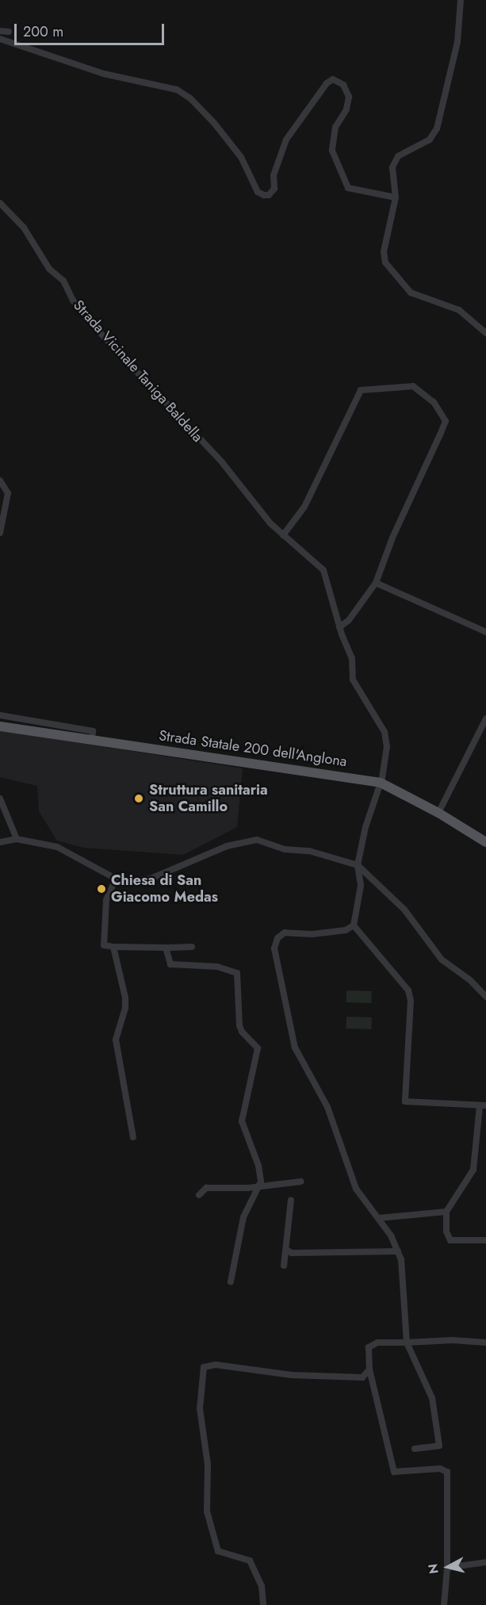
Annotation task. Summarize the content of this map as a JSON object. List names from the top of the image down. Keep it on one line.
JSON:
{"streets":{"main road":["Strada Statale 200 dell'Anglona"],"street":["Strada Vicinale Taniga Baldella"]},"crossings":[["Strada Vicinale Taniga Baldella","Strada Statale 200 dell'Anglona"]],"places":["Struttura sanitaria San Camillo","Chiesa di San Giacomo Medas"],"scale_bar":"200 m","north":"left"}
